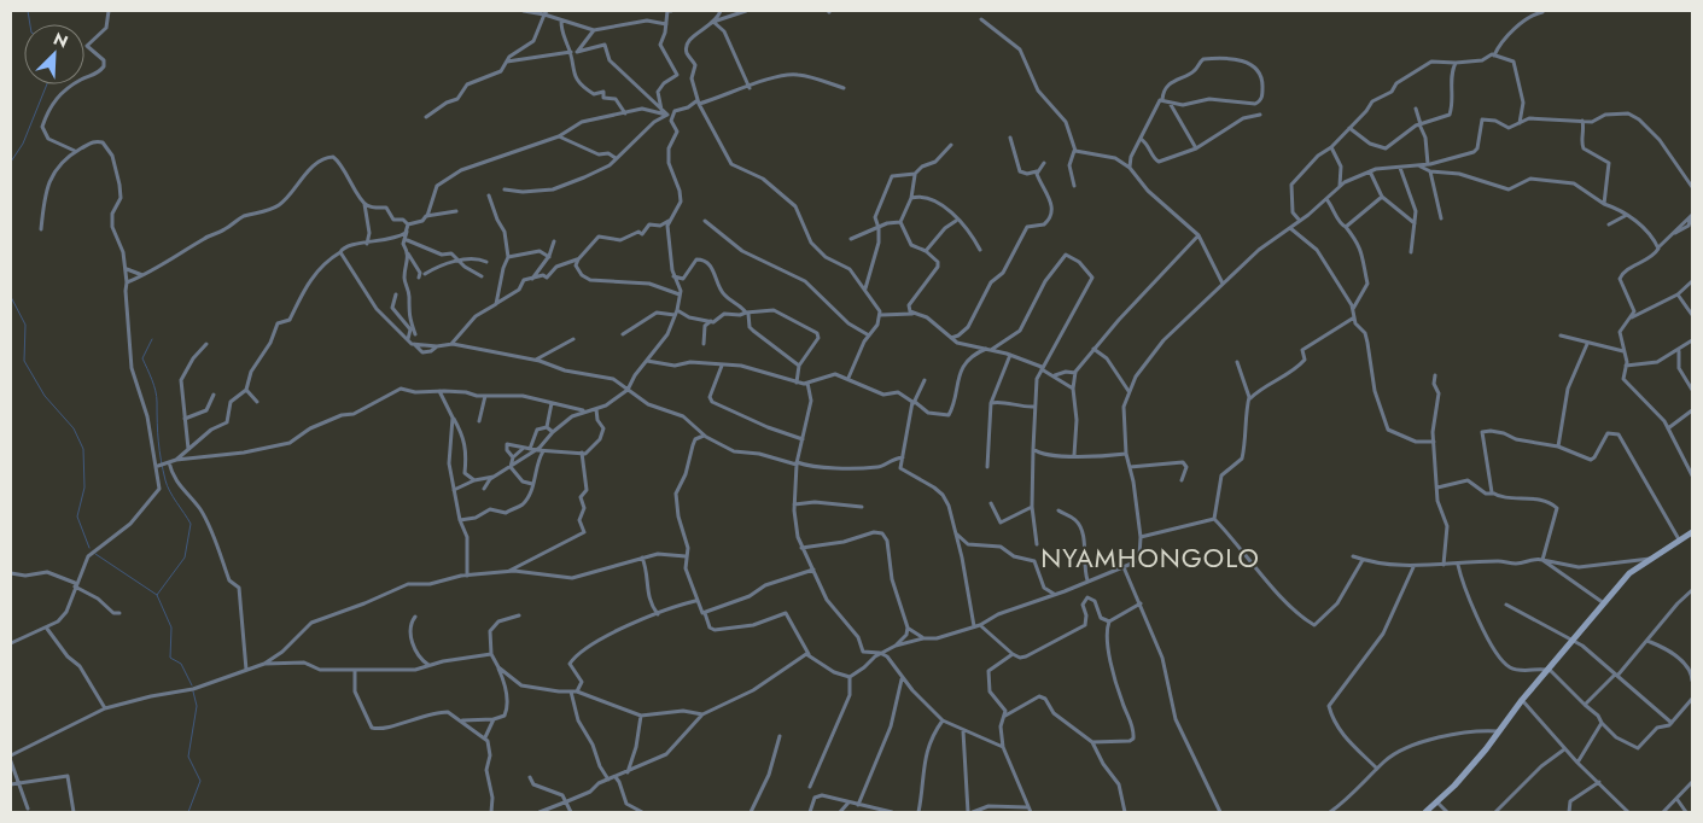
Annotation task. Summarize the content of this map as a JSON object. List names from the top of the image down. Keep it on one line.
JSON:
{"districts":["NYAMHONGOLO"],"north":"top right"}
